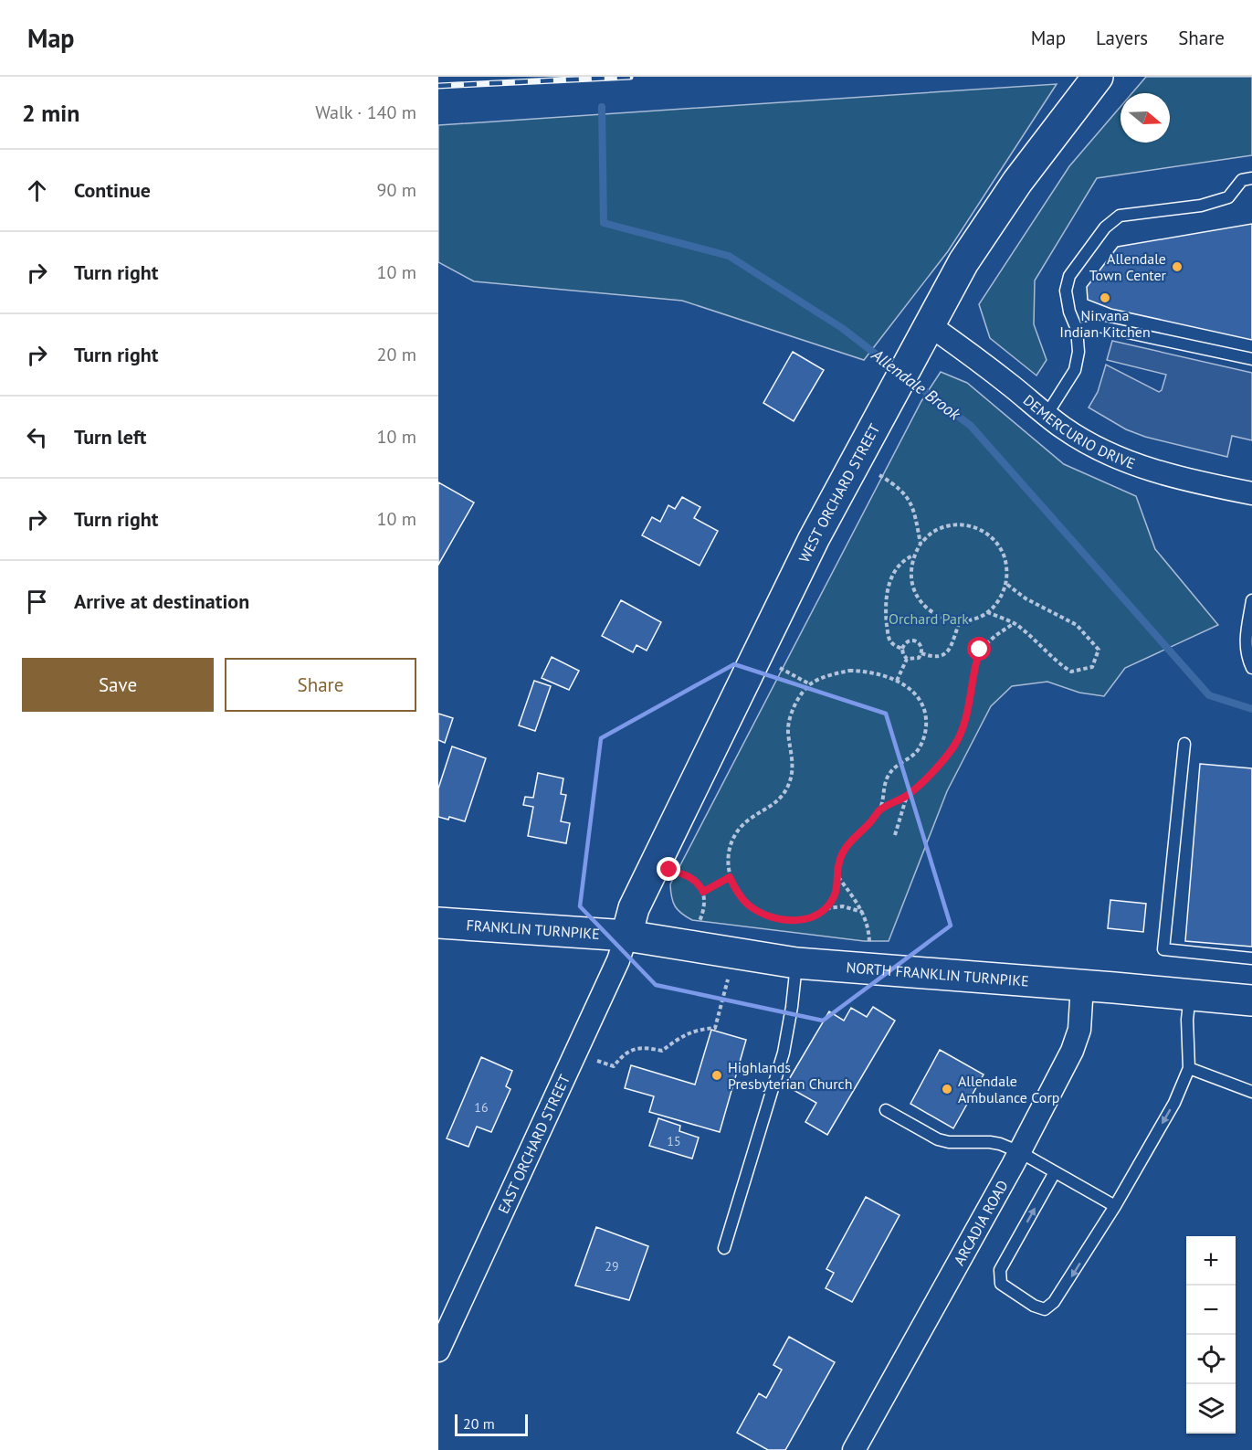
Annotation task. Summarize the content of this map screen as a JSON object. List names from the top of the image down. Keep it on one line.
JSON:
{"streets":{"main road":["WEST ORCHARD STREET","FRANKLIN TURNPIKE","NORTH FRANKLIN TURNPIKE"],"street":["DEMERCURIO DRIVE","EAST ORCHARD STREET","ARCADIA ROAD"]},"crossings":[["DEMERCURIO DRIVE","WEST ORCHARD STREET"],["WEST ORCHARD STREET","FRANKLIN TURNPIKE"],["WEST ORCHARD STREET","NORTH FRANKLIN TURNPIKE"],["WEST ORCHARD STREET","EAST ORCHARD STREET"],["FRANKLIN TURNPIKE","NORTH FRANKLIN TURNPIKE"],["FRANKLIN TURNPIKE","EAST ORCHARD STREET"],["NORTH FRANKLIN TURNPIKE","EAST ORCHARD STREET"],["NORTH FRANKLIN TURNPIKE","ARCADIA ROAD"]],"water":["Allendale Brook"],"parks":["Orchard Park"],"places":["Allendale Town Center","Nirvana Indian Kitchen","Highlands Presbyterian Church","Allendale Ambulance Corp"],"house_numbers":["16","15","29"],"scale_bar":"20 m","north":"right","page":{"header":"Map","nav":["Map","Layers","Share"],"heading":["2 min","Walk · 140 m"],"list":[["Continue","90 m"],["Turn right","10 m"],["Turn right","20 m"],["Turn left","10 m"],["Turn right","10 m"],"Arrive at destination"],"buttons":["Save","Share"],"map_buttons":["+","−"],"scale":"20 m"}}
